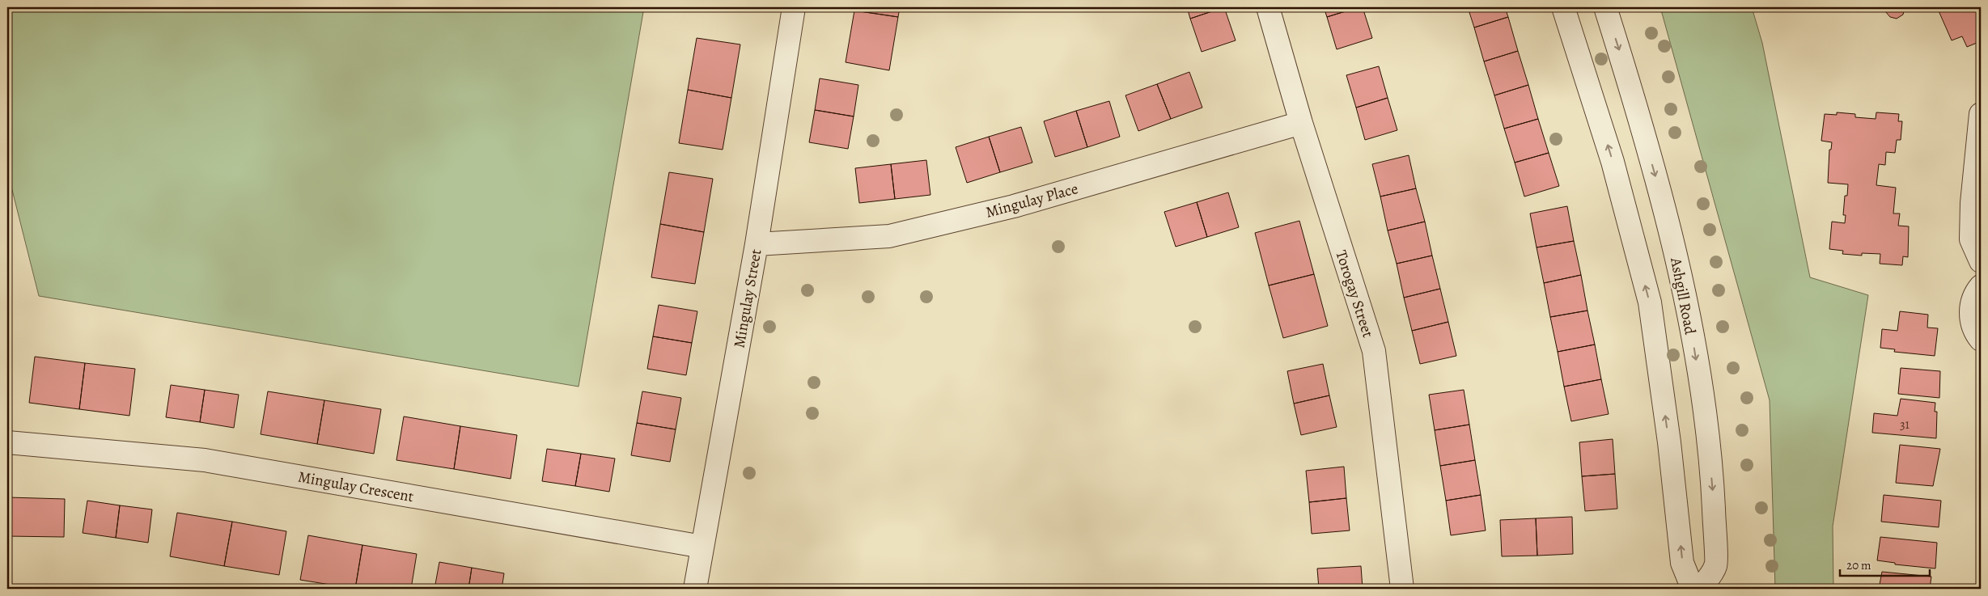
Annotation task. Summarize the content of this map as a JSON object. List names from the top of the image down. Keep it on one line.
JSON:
{"streets":{"street":["Mingulay Place","Torogay Street","Ashgill Road","Mingulay Street","Mingulay Crescent"]},"crossings":[["Mingulay Place","Torogay Street"],["Mingulay Place","Mingulay Street"],["Mingulay Street","Mingulay Crescent"]],"house_numbers":["31"],"scale_bar":"20 m"}
